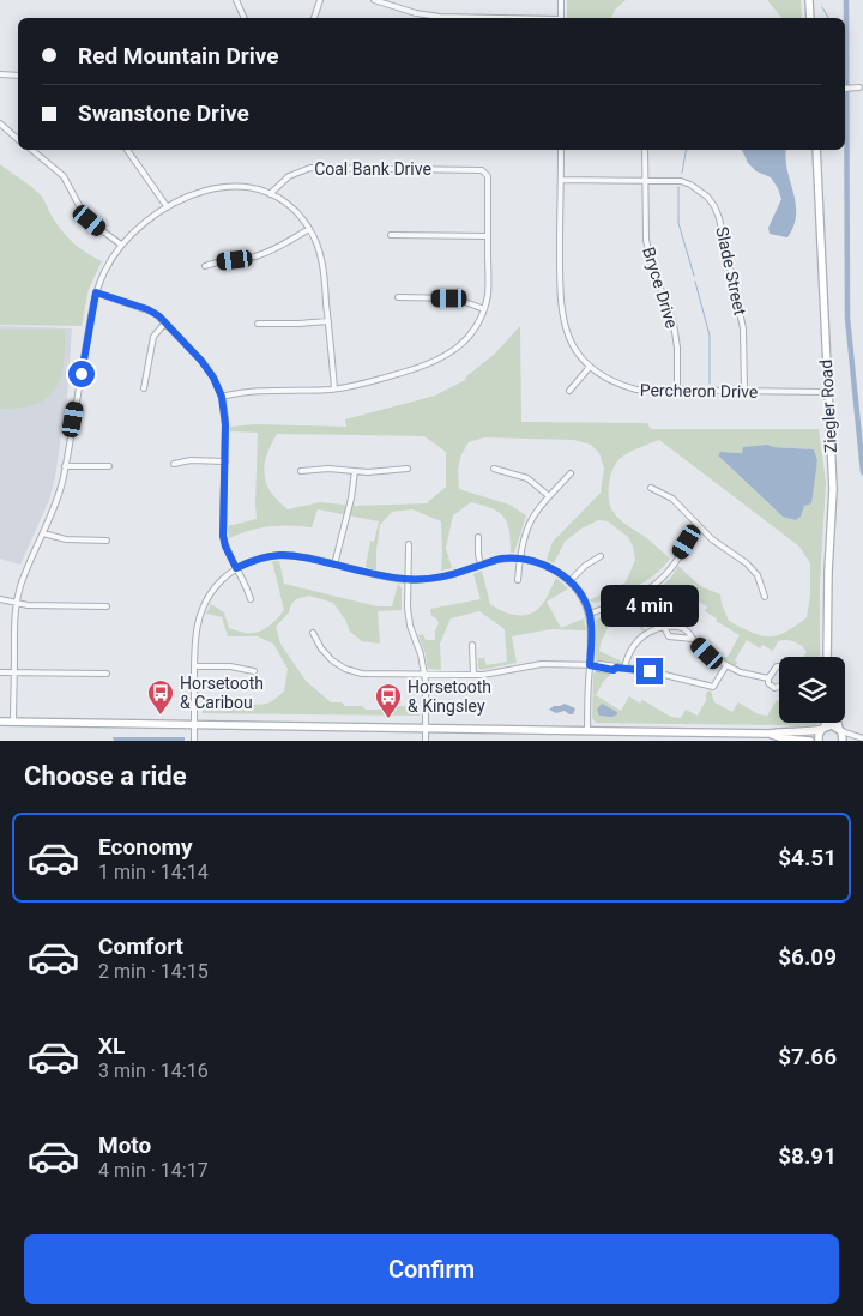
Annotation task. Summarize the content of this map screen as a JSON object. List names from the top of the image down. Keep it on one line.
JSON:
{"streets":{"main road":["Ziegler Road"],"street":["Coal Bank Drive","Slade Street","Bryce Drive","Percheron Drive"]},"crossings":[["Slade Street","Bryce Drive"],["Slade Street","Percheron Drive"],["Bryce Drive","Percheron Drive"],["Percheron Drive","Ziegler Road"]],"places":{"bus stop":["Horsetooth & Caribou","Horsetooth & Kingsley"]},"page":{"banner":["Red Mountain Drive","Swanstone Drive"],"bubble":"4 min","heading":"Choose a ride","list":[{"name":"Economy","note":"1 min · 14:14","value":"$4.51"},{"name":"Comfort","note":"2 min · 14:15","value":"$6.09"},{"name":"XL","note":"3 min · 14:16","value":"$7.66"},{"name":"Moto","note":"4 min · 14:17","value":"$8.91"}],"buttons":"Confirm"}}
